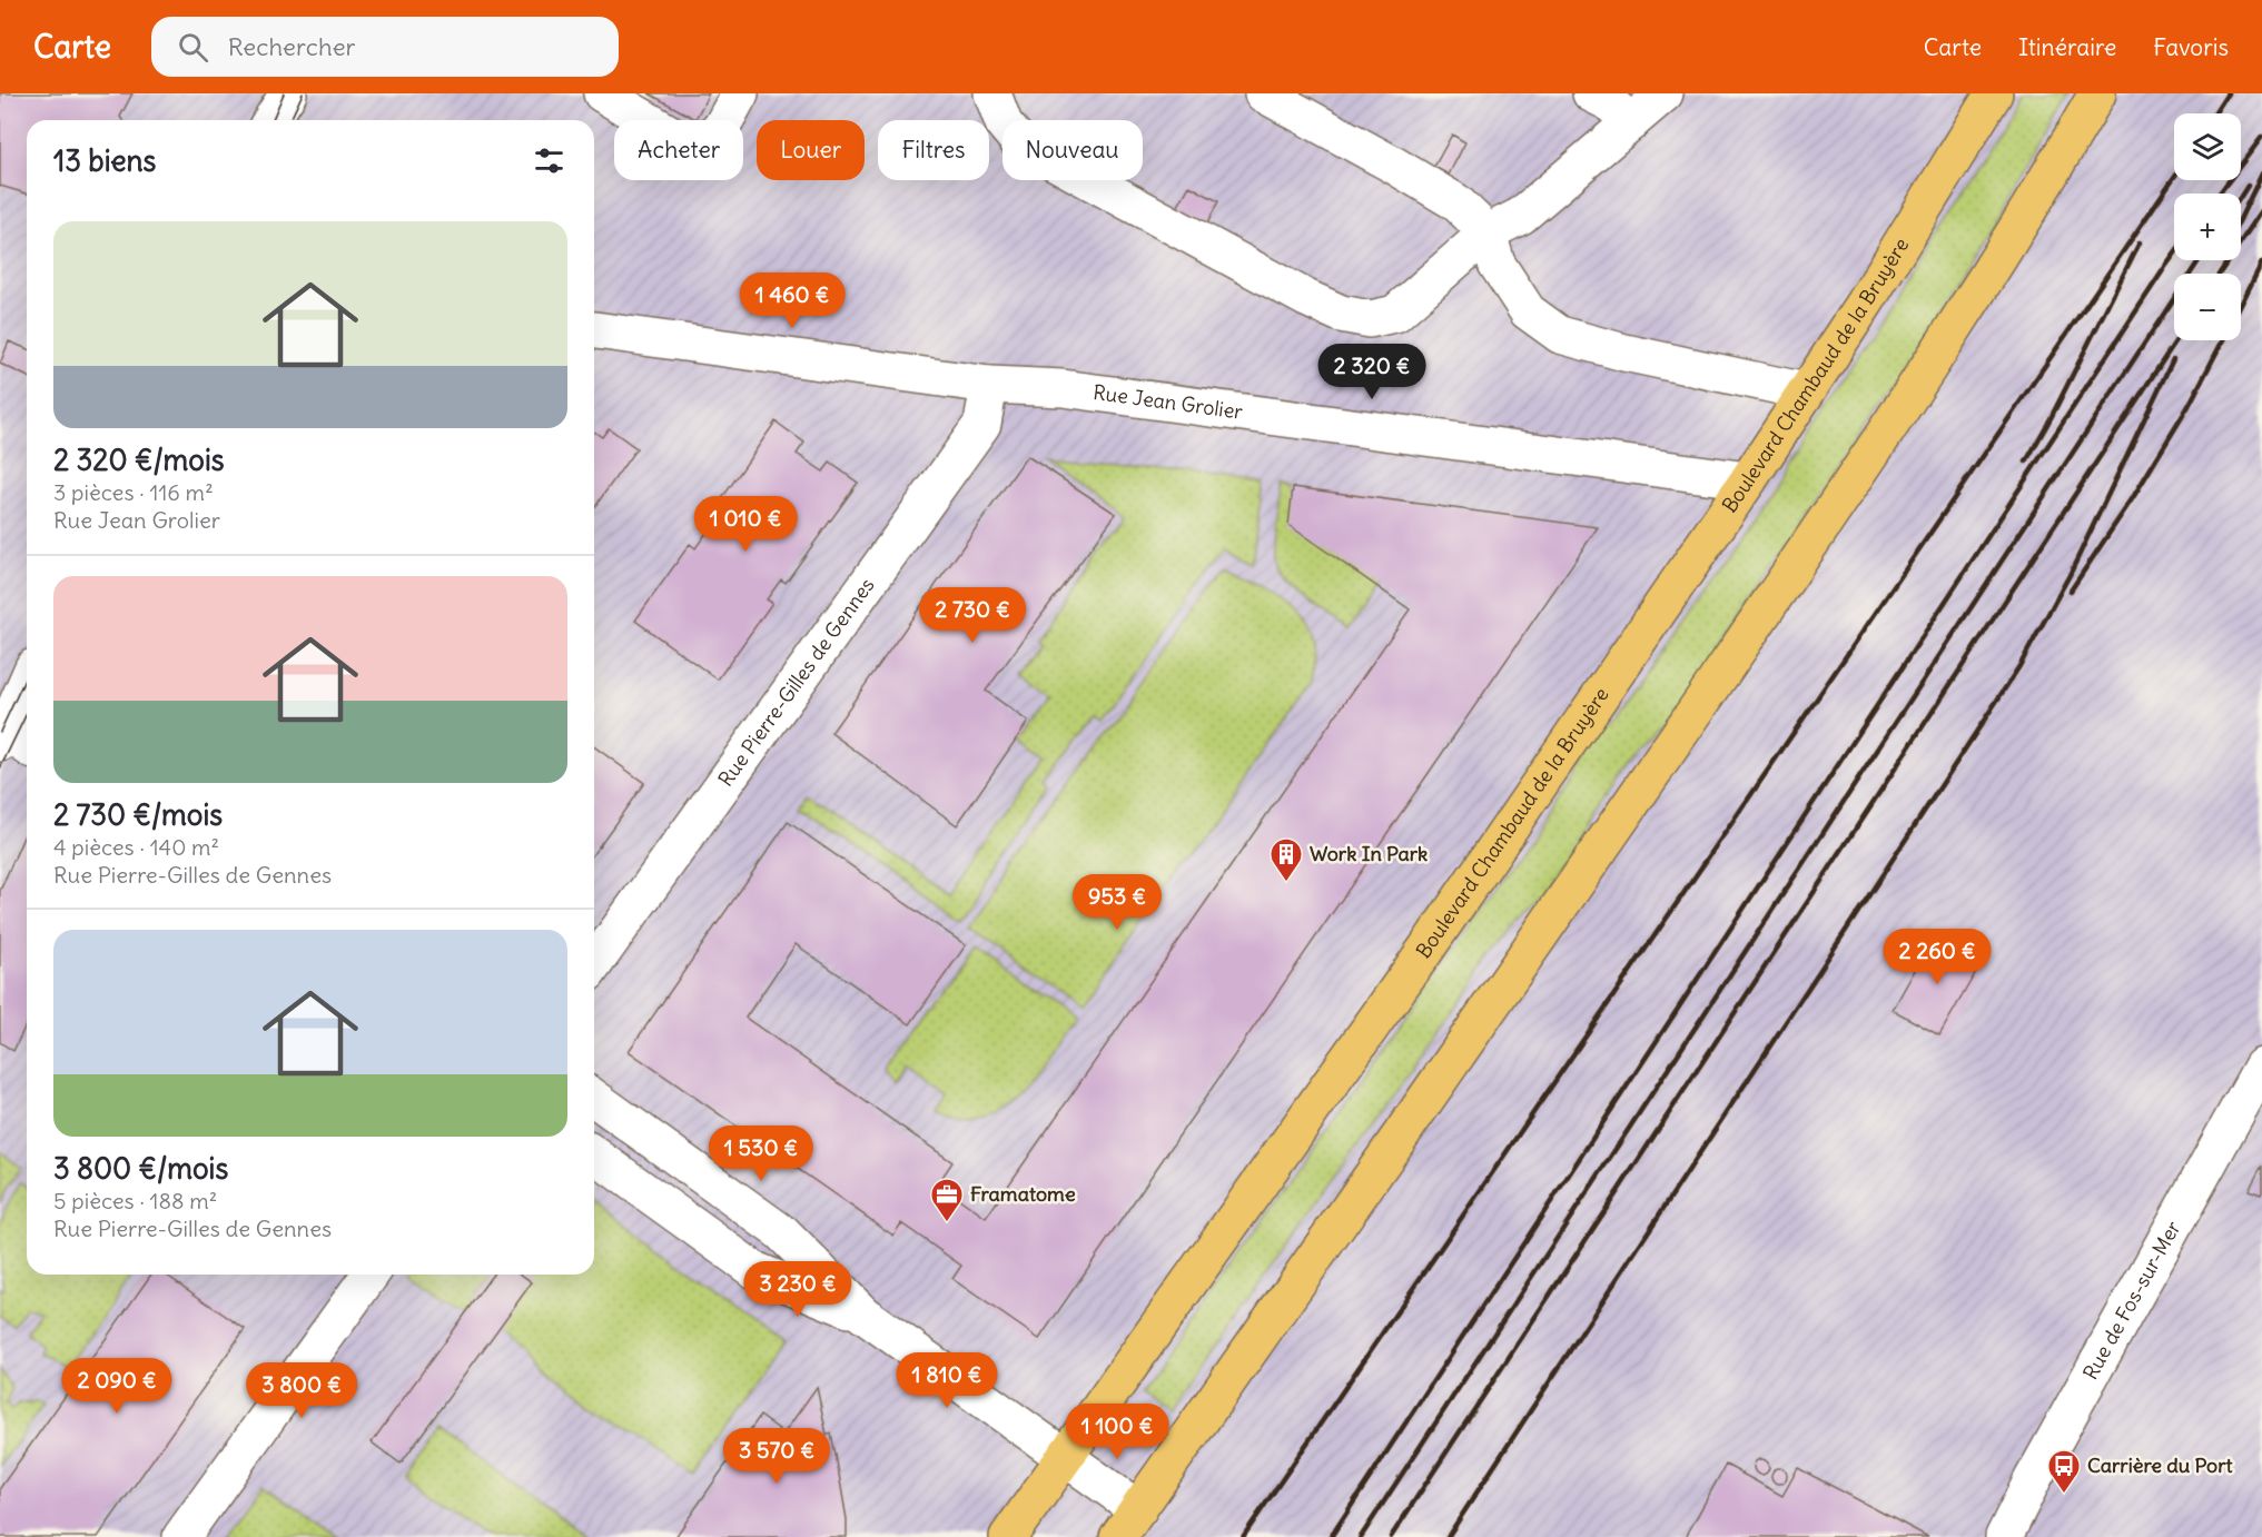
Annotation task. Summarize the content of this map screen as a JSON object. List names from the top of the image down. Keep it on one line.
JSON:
{"streets":{"main road":["Boulevard Chambaud de la Bruyère"],"street":["Rue Jean Grolier","Rue Pierre-Gilles de Gennes","Rue de Fos-sur-Mer"]},"crossings":[["Boulevard Chambaud de la Bruyère","Rue Jean Grolier"],["Rue Jean Grolier","Rue Pierre-Gilles de Gennes"]],"places":{"building":["Work In Park"],"office":["Framatome"],"bus stop":["Carrière du Port"]},"page":{"header":"Carte","search":"Rechercher","nav":["Carte","Itinéraire","Favoris"],"map_buttons":["+","−"],"chip":["Acheter","Louer","Filtres","Nouveau"],"heading":"13 biens","list":[{"name":"2 320 €/mois","note":"3 pièces · 116 m² · Rue Jean Grolier"},{"name":"2 730 €/mois","note":"4 pièces · 140 m² · Rue Pierre-Gilles de Gennes"},{"name":"3 800 €/mois","note":"5 pièces · 188 m² · Rue Pierre-Gilles de Gennes"}],"price":["1 460 €","2 320 €","1 010 €","2 730 €","953 €","2 260 €","1 530 €","3 230 €","1 810 €","2 090 €","3 800 €","1 100 €","3 570 €"]}}
